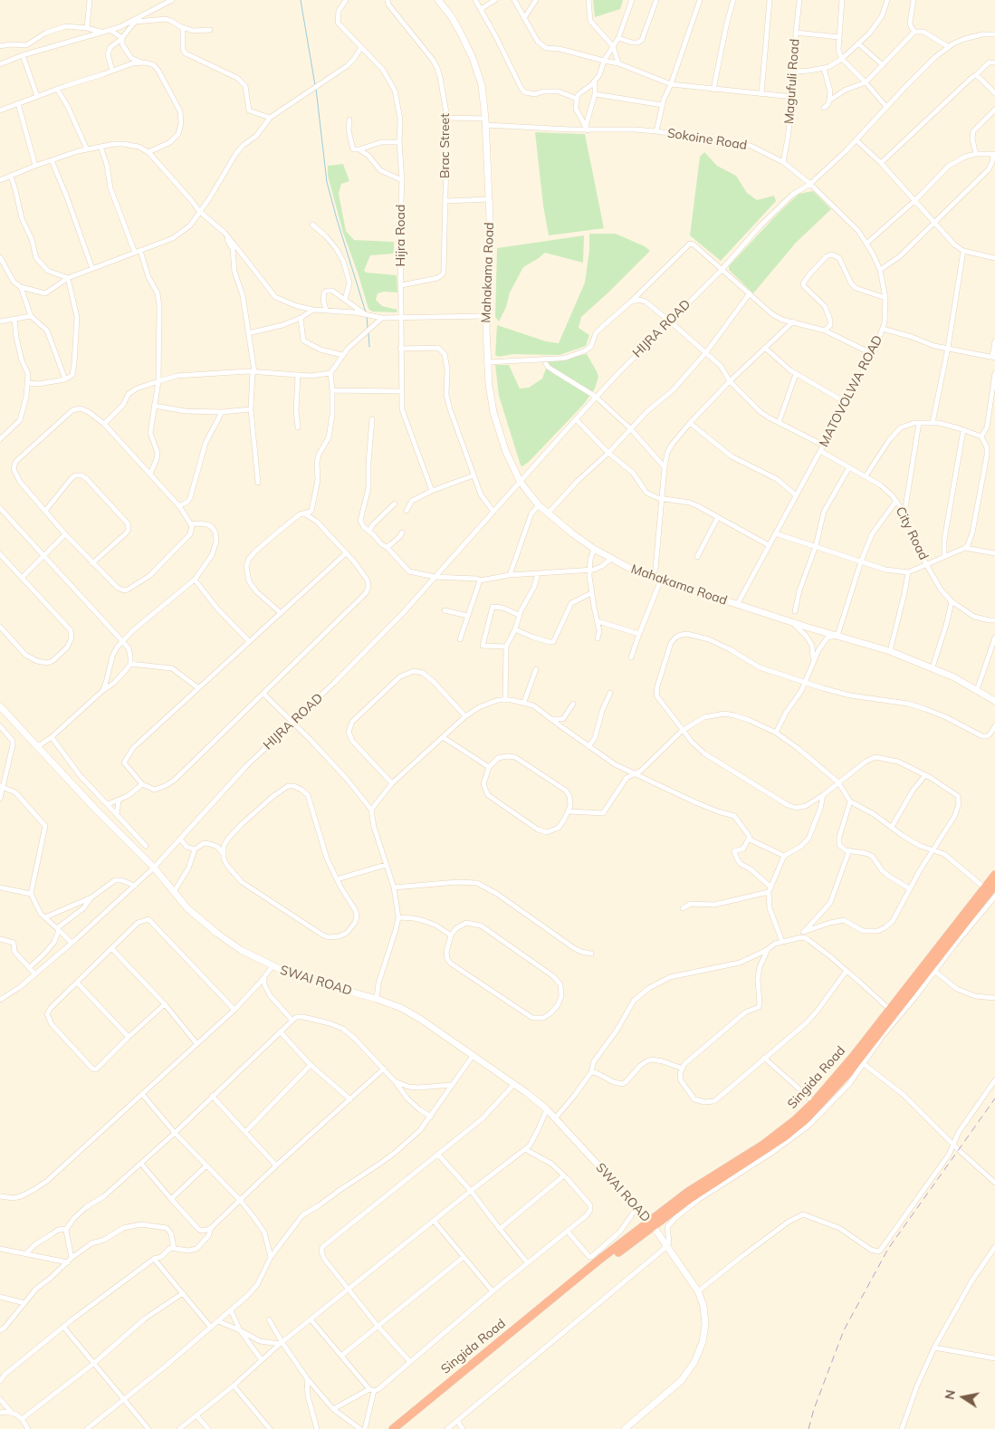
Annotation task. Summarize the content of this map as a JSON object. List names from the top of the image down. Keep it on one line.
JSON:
{"streets":{"highway":["Singida Road"],"street":["Magufuli Road","Sokoine Road","Brac Street","Hijra Road","Mahakama Road","HIJRA ROAD","MATOVOLWA ROAD","City Road","SWAI ROAD"]},"crossings":[["Magufuli Road","Sokoine Road"],["Sokoine Road","Brac Street"],["Sokoine Road","Mahakama Road"],["Sokoine Road","HIJRA ROAD"],["Sokoine Road","MATOVOLWA ROAD"],["Brac Street","Hijra Road"],["Mahakama Road","HIJRA ROAD"],["Mahakama Road","MATOVOLWA ROAD"],["HIJRA ROAD","MATOVOLWA ROAD"],["HIJRA ROAD","SWAI ROAD"],["MATOVOLWA ROAD","City Road"],["SWAI ROAD","Singida Road"]],"north":"left"}
